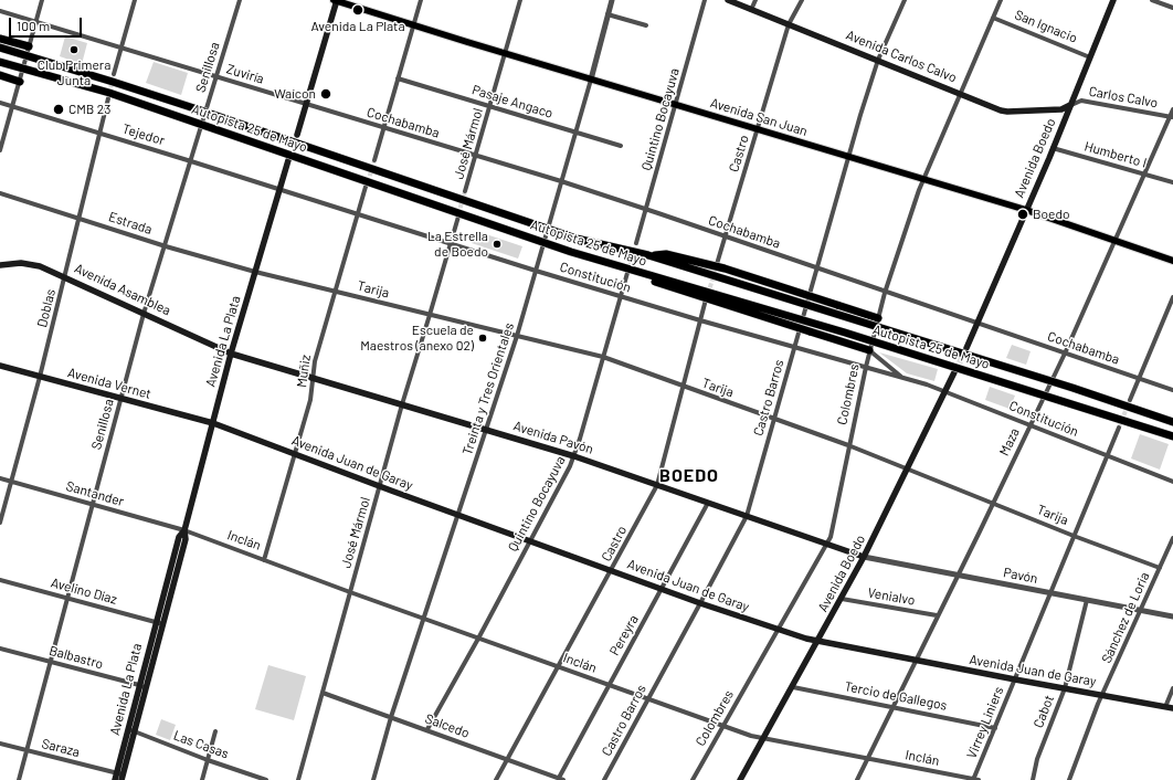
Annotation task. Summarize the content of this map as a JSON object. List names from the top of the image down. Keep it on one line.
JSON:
{"streets":{"highway":["Autopista 25 de Mayo"],"main road":["Avenida Carlos Calvo","Avenida San Juan","Avenida Boedo","Avenida Asamblea","Avenida La Plata","Avenida Vernet","Avenida Pavón","Avenida Juan de Garay"],"street":["San Ignacio","Senillosa","Zuviría","Carlos Calvo","Pasaje Angaco","Quintino Bocayuva","Cochabamba","Tejedor","José Mármol","Castro","Humberto I","Estrada","Constitución","Tarija","Doblas","Muñiz","Treinta y Tres Orientales","Colombres","Castro Barros","Maza","Santander","Inclán","Pavón","Avelino Díaz","Venialvo","Sánchez de Loria","Pereyra","Balbastro","Tercio de Gallegos","Cabot","Virrey Liniers","Salcedo","Las Casas","Saraza"]},"crossings":[["San Ignacio","Avenida Boedo"],["San Ignacio","Colombres"],["Avenida Carlos Calvo","Carlos Calvo"],["Avenida Carlos Calvo","Castro"],["Avenida Carlos Calvo","Avenida Boedo"],["Avenida Carlos Calvo","Colombres"],["Avenida Carlos Calvo","Castro Barros"],["Senillosa","Zuviría"],["Senillosa","Tejedor"],["Senillosa","Estrada"],["Senillosa","Avenida Asamblea"],["Senillosa","Avenida Vernet"],["Senillosa","Santander"],["Senillosa","Avelino Díaz"],["Senillosa","Balbastro"],["Senillosa","Saraza"],["Zuviría","Cochabamba"],["Carlos Calvo","Avenida Boedo"],["Carlos Calvo","Maza"],["Pasaje Angaco","José Mármol"],["Pasaje Angaco","Treinta y Tres Orientales"],["Avenida San Juan","Quintino Bocayuva"],["Avenida San Juan","José Mármol"],["Avenida San Juan","Castro"],["Avenida San Juan","Avenida Boedo"],["Avenida San Juan","Treinta y Tres Orientales"],["Avenida San Juan","Colombres"],["Avenida San Juan","Castro Barros"],["Avenida San Juan","Maza"],["Quintino Bocayuva","Cochabamba"],["Quintino Bocayuva","Constitución"],["Quintino Bocayuva","Tarija"],["Quintino Bocayuva","Avenida Pavón"],["Quintino Bocayuva","Avenida Juan de Garay"],["Quintino Bocayuva","Inclán"],["Quintino Bocayuva","Salcedo"],["Cochabamba","José Mármol"],["Cochabamba","Castro"],["Cochabamba","Avenida Boedo"],["Cochabamba","Treinta y Tres Orientales"],["Cochabamba","Colombres"],["Cochabamba","Castro Barros"],["Cochabamba","Maza"],["Tejedor","Constitución"],["Tejedor","Doblas"],["Tejedor","Avenida La Plata"],["José Mármol","Constitución"],["José Mármol","Tarija"],["José Mármol","Avenida Pavón"],["José Mármol","Avenida Juan de Garay"],["José Mármol","Inclán"],["José Mármol","Salcedo"],["Castro","Constitución"],["Castro","Tarija"],["Castro","Avenida Pavón"],["Castro","Avenida Juan de Garay"],["Castro","Inclán"],["Castro","Salcedo"],["Humberto I","Avenida Boedo"],["Humberto I","Maza"],["Avenida Boedo","Constitución"],["Avenida Boedo","Tarija"],["Avenida Boedo","Avenida Pavón"],["Avenida Boedo","Avenida Juan de Garay"],["Avenida Boedo","Inclán"],["Avenida Boedo","Pavón"],["Avenida Boedo","Venialvo"],["Avenida Boedo","Tercio de Gallegos"],["Estrada","Tarija"],["Estrada","Doblas"],["Estrada","Avenida La Plata"],["Constitución","Avenida La Plata"],["Constitución","Muñiz"],["Constitución","Treinta y Tres Orientales"],["Constitución","Colombres"],["Constitución","Castro Barros"],["Constitución","Maza"],["Constitución","Virrey Liniers"],["Avenida Asamblea","Doblas"],["Avenida Asamblea","Avenida La Plata"],["Avenida Asamblea","Avenida Pavón"],["Tarija","Avenida La Plata"],["Tarija","Muñiz"],["Tarija","Treinta y Tres Orientales"],["Tarija","Colombres"],["Tarija","Castro Barros"],["Tarija","Maza"],["Tarija","Sánchez de Loria"],["Tarija","Virrey Liniers"],["Doblas","Avenida Vernet"],["Doblas","Santander"],["Avenida La Plata","Avenida Vernet"],["Avenida La Plata","Avenida Pavón"],["Avenida La Plata","Avenida Juan de Garay"],["Avenida La Plata","Santander"],["Avenida La Plata","Inclán"],["Avenida La Plata","Avelino Díaz"],["Avenida La Plata","Balbastro"],["Avenida La Plata","Las Casas"],["Avenida La Plata","Saraza"],["Muñiz","Avenida Pavón"],["Muñiz","Avenida Juan de Garay"],["Muñiz","Inclán"],["Avenida Vernet","Avenida Juan de Garay"],["Treinta y Tres Orientales","Avenida Pavón"],["Treinta y Tres Orientales","Avenida Juan de Garay"],["Treinta y Tres Orientales","Inclán"],["Treinta y Tres Orientales","Salcedo"],["Colombres","Avenida Pavón"],["Colombres","Avenida Juan de Garay"],["Colombres","Inclán"],["Castro Barros","Avenida Pavón"],["Castro Barros","Avenida Juan de Garay"],["Castro Barros","Inclán"],["Avenida Pavón","Pavón"],["Avenida Pavón","Pereyra"],["Maza","Avenida Juan de Garay"],["Maza","Inclán"],["Maza","Pavón"],["Maza","Venialvo"],["Maza","Tercio de Gallegos"],["Avenida Juan de Garay","Sánchez de Loria"],["Avenida Juan de Garay","Pereyra"],["Avenida Juan de Garay","Cabot"],["Avenida Juan de Garay","Virrey Liniers"],["Santander","Inclán"],["Inclán","Pereyra"],["Inclán","Virrey Liniers"],["Pavón","Sánchez de Loria"],["Pavón","Cabot"],["Pavón","Virrey Liniers"],["Pereyra","Salcedo"],["Tercio de Gallegos","Virrey Liniers"]],"districts":["BOEDO"],"places":["Avenida La Plata","Club Primera Junta","Waícon","CMB 23","Boedo","La Estrella de Boedo","Escuela de Maestros (anexo 02)"],"scale_bar":"100 m"}
